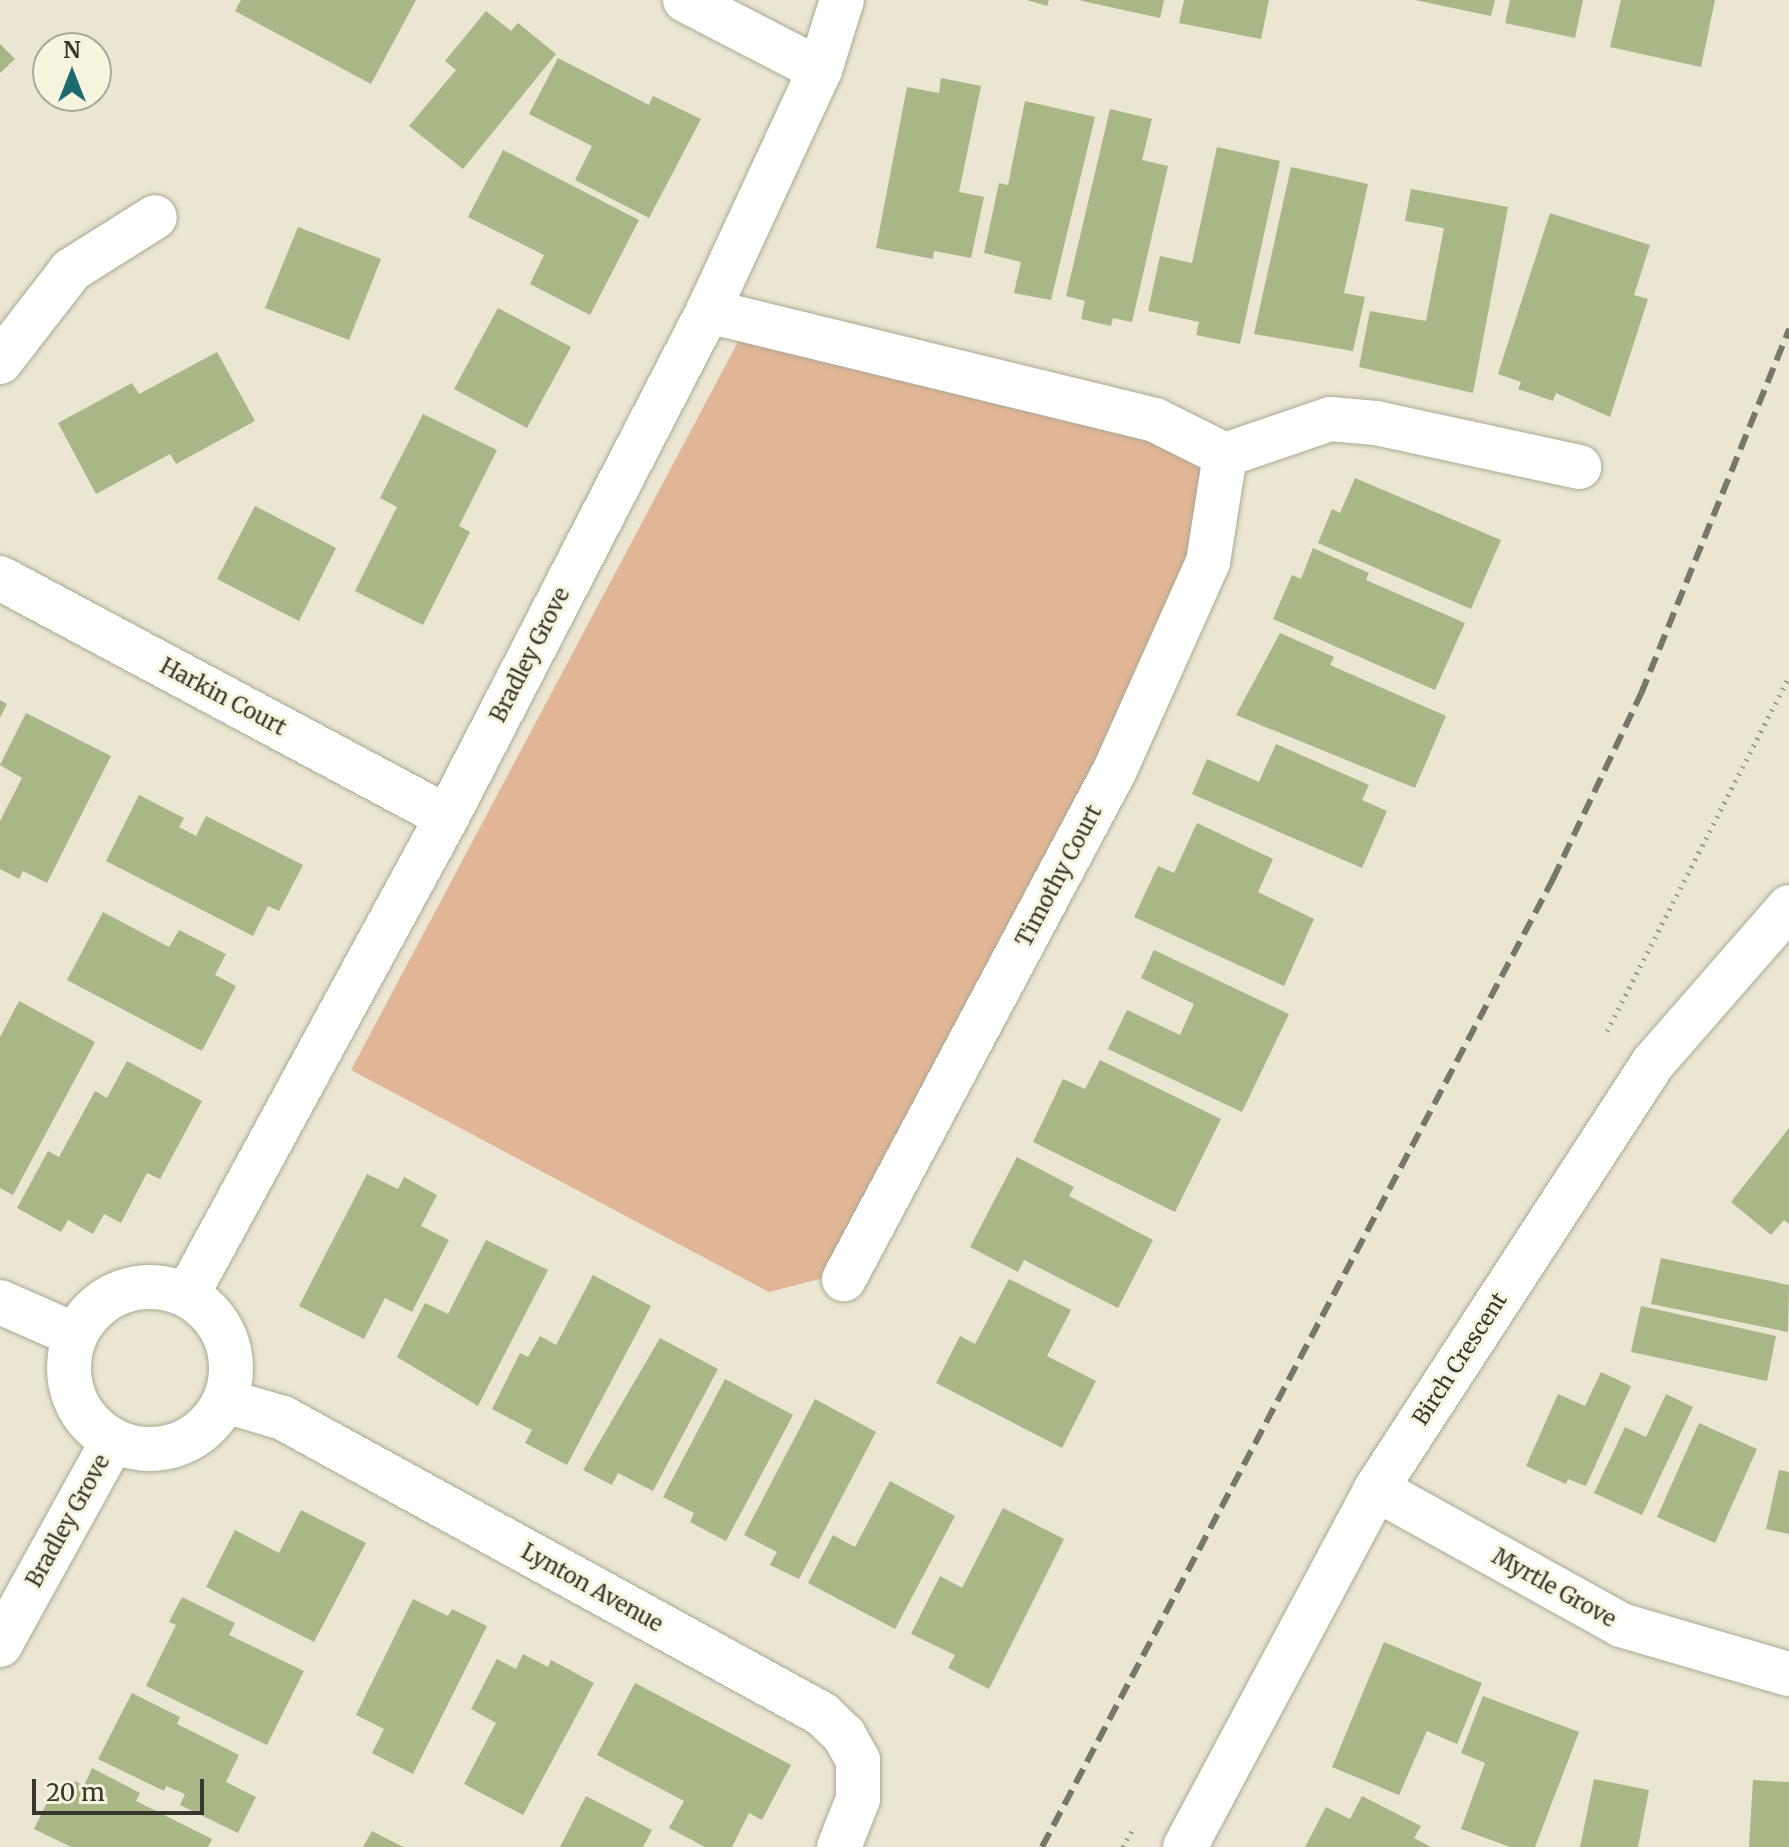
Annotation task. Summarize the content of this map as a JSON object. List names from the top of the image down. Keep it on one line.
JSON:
{"streets":{"street":["Bradley Grove","Harkin Court","Timothy Court","Birch Crescent","Lynton Avenue","Myrtle Grove"]},"crossings":[["Bradley Grove","Harkin Court"],["Bradley Grove","Lynton Avenue"],["Birch Crescent","Myrtle Grove"]],"scale_bar":"20 m","north":"top"}
